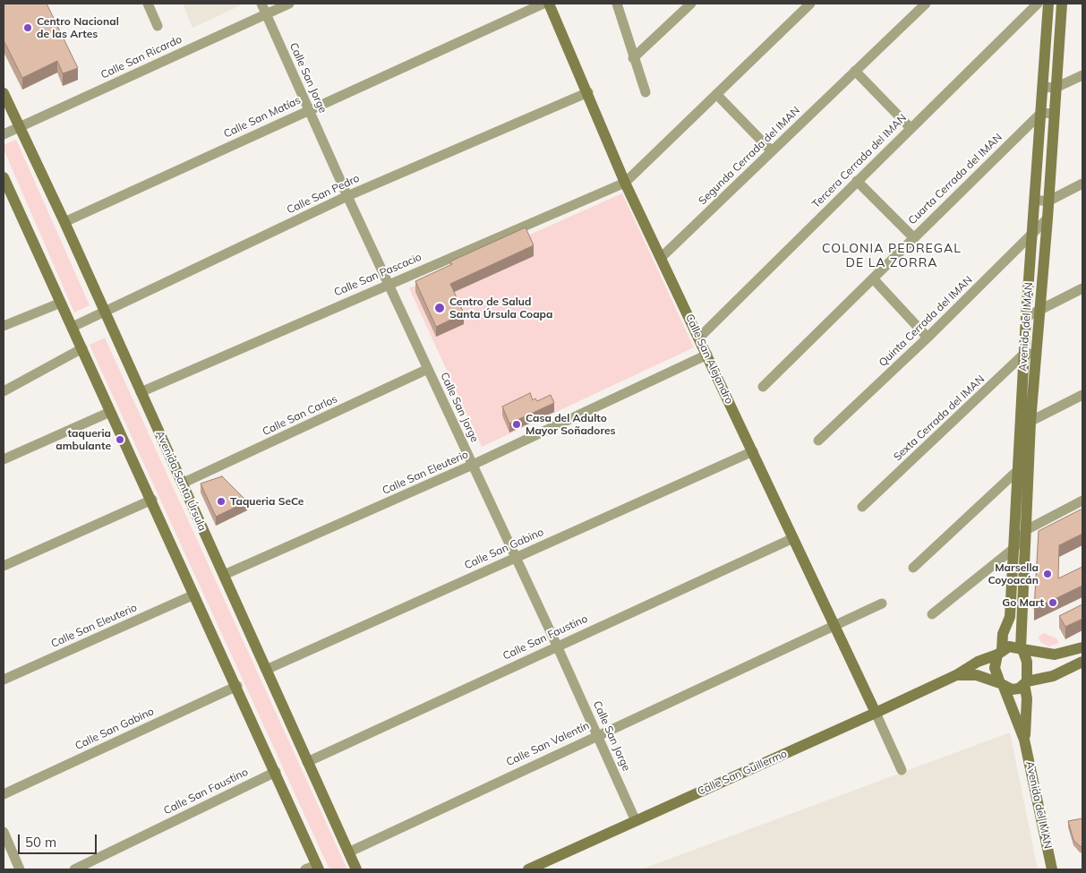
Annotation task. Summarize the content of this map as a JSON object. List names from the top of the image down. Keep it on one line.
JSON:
{"streets":{"street":["Calle San Ricardo","Calle San Jorge","Calle San Matías","Segunda Cerrada del IMAN","Tercera Cerrada del IMAN","Cuarta Cerrada del IMAN","Calle San Pedro","Calle San Pascacio","Quinta Cerrada del IMAN","Avenida del IMAN","Calle San Alejandro","Calle San Carlos","Sexta Cerrada del IMAN","Calle San Eleuterio","Avenida Santa Úrsula","Calle San Gabino","Calle San Faustino","Calle San Valentín","Calle San Guillermo"]},"crossings":[["Calle San Ricardo","Calle San Jorge"],["Calle San Ricardo","Avenida Santa Úrsula"],["Calle San Jorge","Calle San Matías"],["Calle San Jorge","Calle San Pedro"],["Calle San Jorge","Calle San Pascacio"],["Calle San Jorge","Calle San Carlos"],["Calle San Jorge","Calle San Eleuterio"],["Calle San Jorge","Calle San Gabino"],["Calle San Jorge","Calle San Faustino"],["Calle San Jorge","Calle San Valentín"],["Calle San Jorge","Calle San Guillermo"],["Calle San Matías","Avenida Santa Úrsula"],["Segunda Cerrada del IMAN","Calle San Alejandro"],["Tercera Cerrada del IMAN","Calle San Alejandro"],["Cuarta Cerrada del IMAN","Avenida del IMAN"],["Calle San Pedro","Calle San Alejandro"],["Calle San Pedro","Avenida Santa Úrsula"],["Calle San Pascacio","Calle San Alejandro"],["Calle San Pascacio","Avenida Santa Úrsula"],["Quinta Cerrada del IMAN","Avenida del IMAN"],["Avenida del IMAN","Sexta Cerrada del IMAN"],["Avenida del IMAN","Calle San Guillermo"],["Calle San Alejandro","Calle San Eleuterio"],["Calle San Alejandro","Calle San Gabino"],["Calle San Alejandro","Calle San Faustino"],["Calle San Alejandro","Calle San Valentín"],["Calle San Alejandro","Calle San Guillermo"],["Calle San Carlos","Avenida Santa Úrsula"],["Calle San Eleuterio","Avenida Santa Úrsula"],["Avenida Santa Úrsula","Calle San Gabino"],["Avenida Santa Úrsula","Calle San Faustino"],["Avenida Santa Úrsula","Calle San Valentín"]],"districts":["COLONIA PEDREGAL DE LA ZORRA"],"places":["Centro Nacional de las Artes","Centro de Salud Santa Úrsula Coapa","Casa del Adulto Mayor Soñadores","taqueria ambulante","Taqueria SeCe","Marsella Coyoacán","Go Mart"],"scale_bar":"50 m"}
